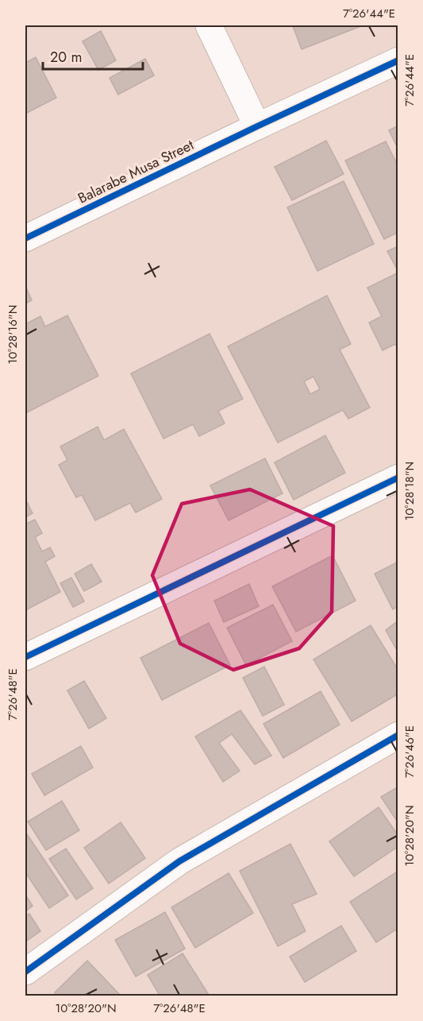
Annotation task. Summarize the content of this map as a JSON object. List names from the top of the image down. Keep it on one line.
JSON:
{"streets":{"street":["Balarabe Musa Street"]},"scale_bar":"20 m","coordinates":["7°26'44\"E","10°28'16\"N","10°28'18\"N","7°26'48\"E","7°26'46\"E","10°28'20\"N"]}
